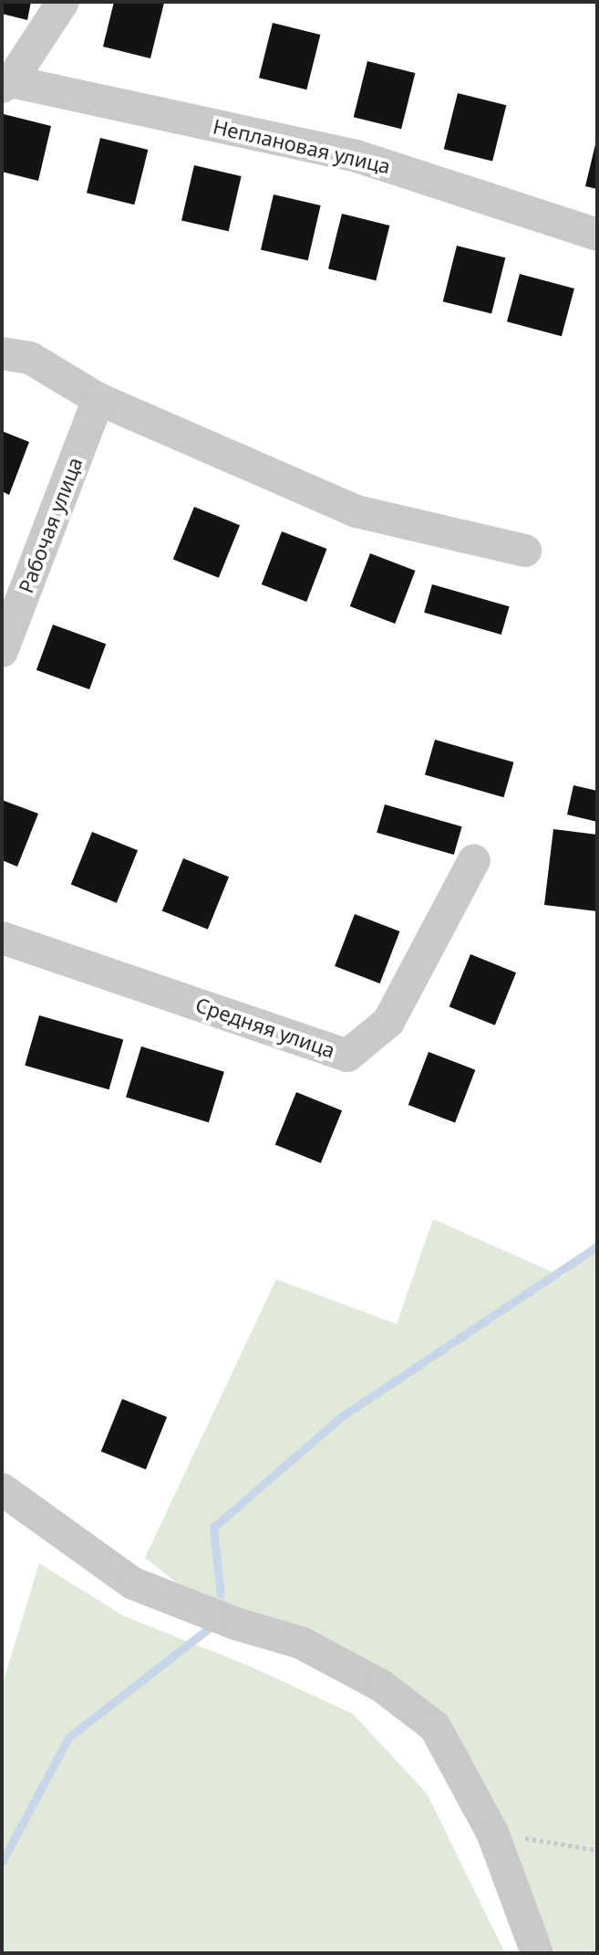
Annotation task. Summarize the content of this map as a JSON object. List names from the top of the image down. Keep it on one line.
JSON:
{"streets":{"street":["Неплановая улица","Рабочая улица","Средняя улица"]}}
